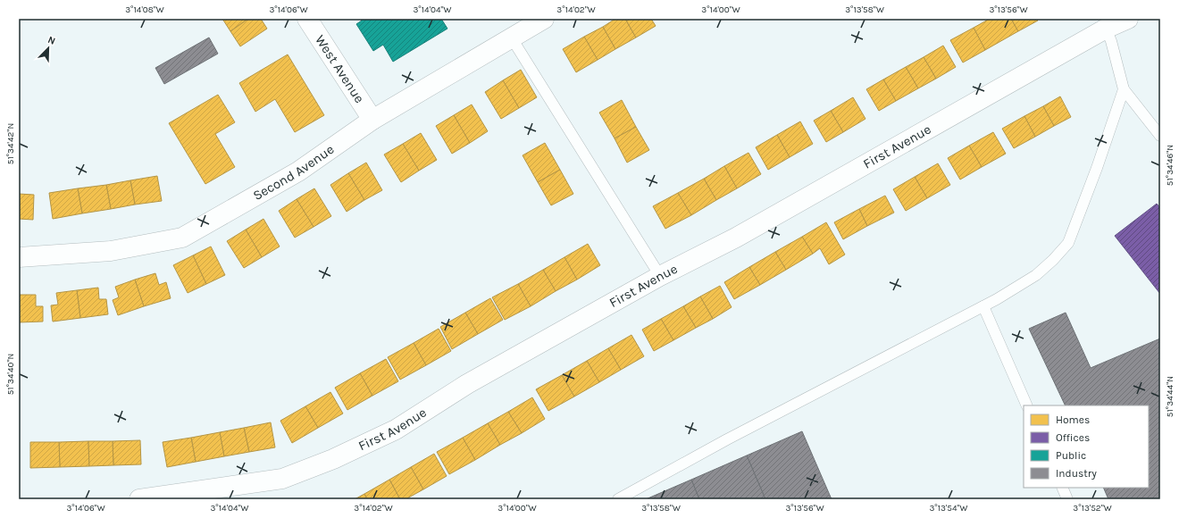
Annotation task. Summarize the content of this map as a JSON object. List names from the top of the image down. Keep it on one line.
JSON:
{"streets":{"street":["West Avenue","First Avenue","Second Avenue"]},"crossings":[["West Avenue","Second Avenue"]],"legend":["Homes","Offices","Public","Industry"],"north":"top right","coordinates":["3°14'08\"W","3°14'06\"W","3°14'04\"W","3°14'02\"W","3°14'00\"W","3°13'58\"W","3°13'56\"W","51°34'42\"N","51°34'46\"N","51°34'40\"N","51°34'44\"N","3°13'54\"W","3°13'52\"W"]}
